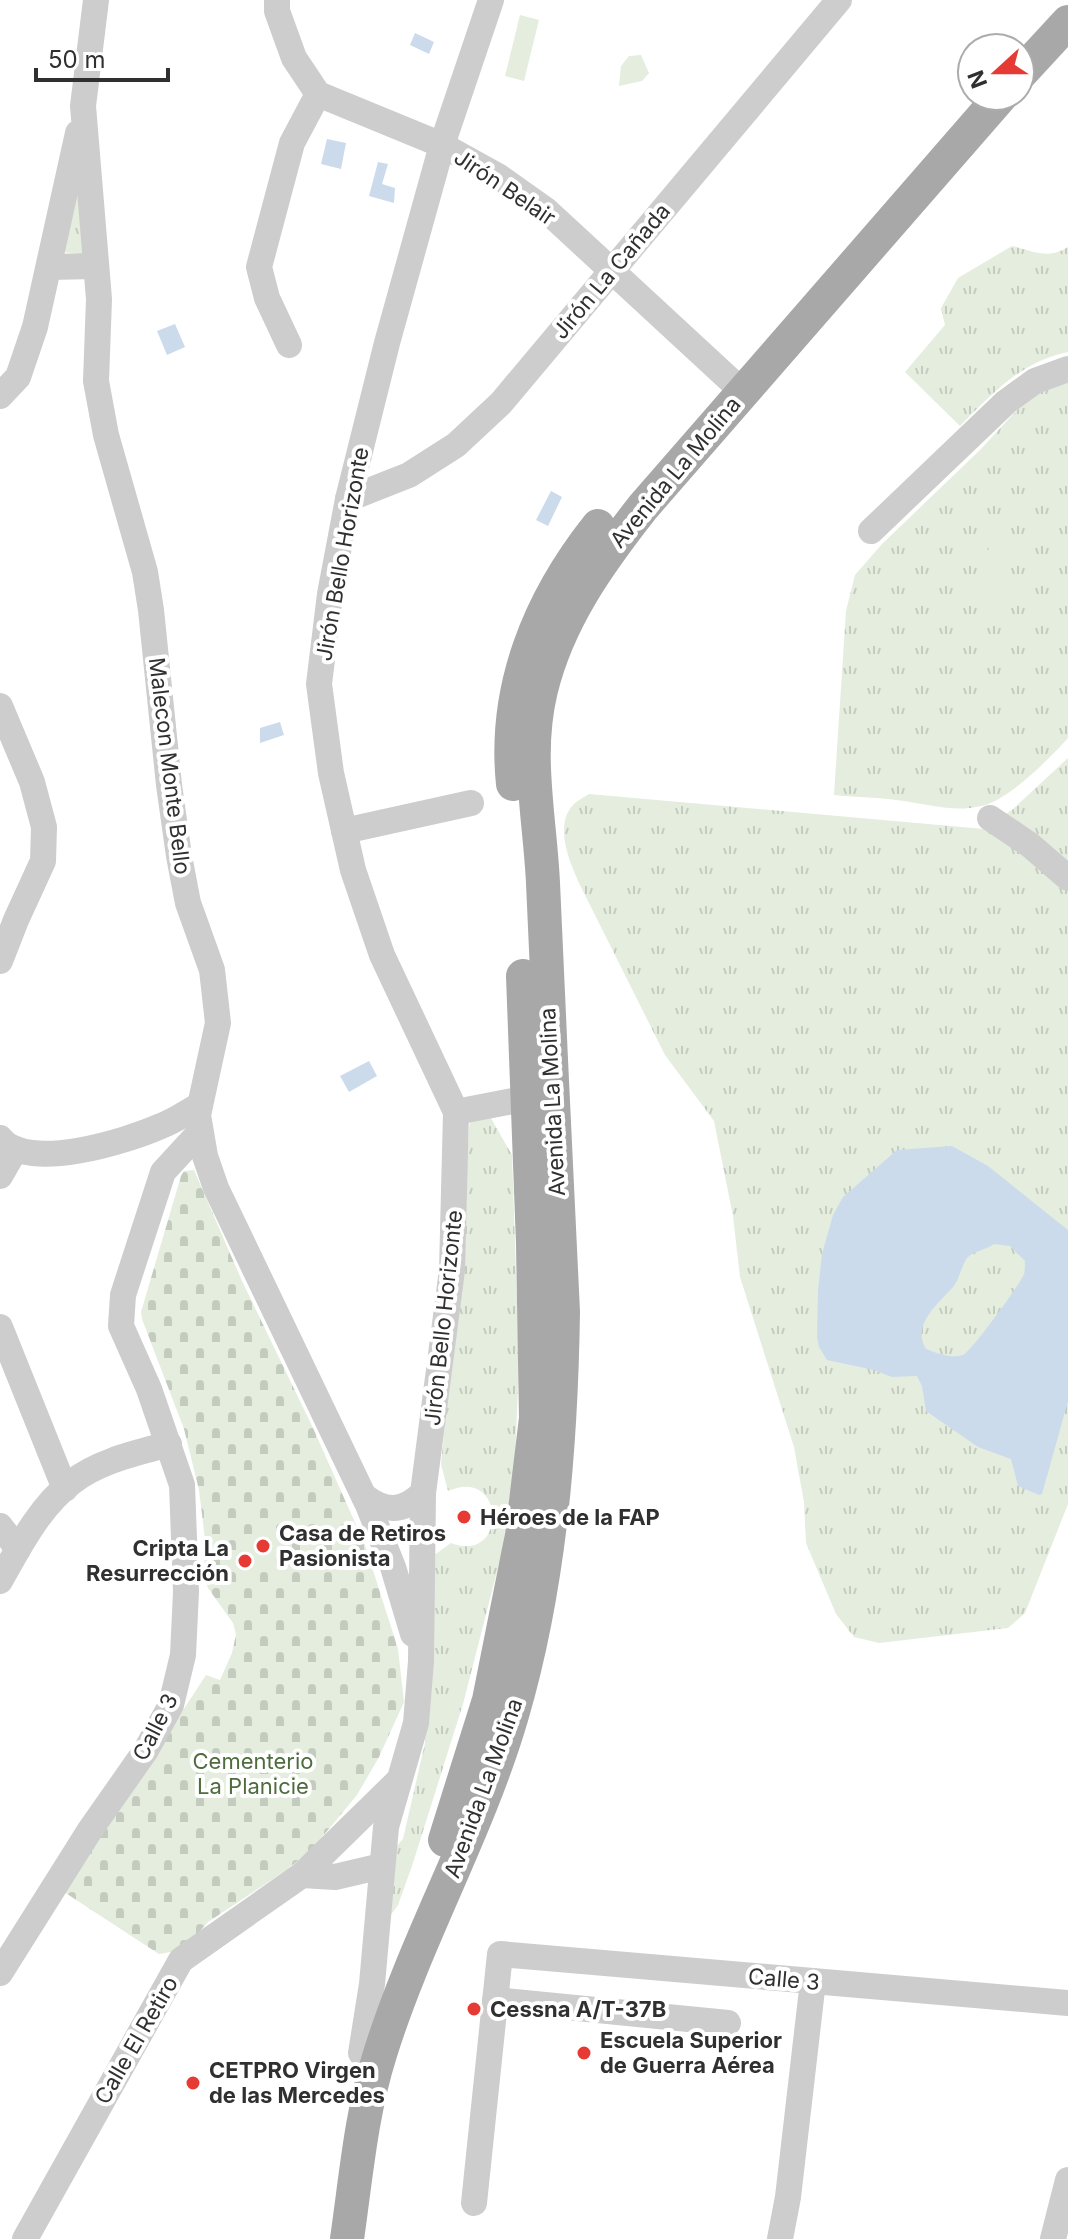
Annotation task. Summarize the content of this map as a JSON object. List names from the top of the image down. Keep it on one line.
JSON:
{"streets":{"main road":["Avenida La Molina"],"street":["Jirón Belair","Jirón La Cañada","Jirón Bello Horizonte","Malecon Monte Bello","Calle 3","Calle El Retiro"]},"crossings":[["Jirón Belair","Jirón La Cañada"],["Jirón Belair","Avenida La Molina"],["Jirón Belair","Jirón Bello Horizonte"],["Jirón La Cañada","Jirón Bello Horizonte"],["Avenida La Molina","Jirón Bello Horizonte"],["Jirón Bello Horizonte","Malecon Monte Bello"],["Jirón Bello Horizonte","Calle El Retiro"]],"parks":["Cementerio La Planicie"],"places":["Héroes de la FAP","Casa de Retiros Pasionista","Cripta La Resurrección","Cessna A/T-37B","Escuela Superior de Guerra Aérea","CETPRO Virgen de las Mercedes"],"scale_bar":"50 m","north":"left"}
